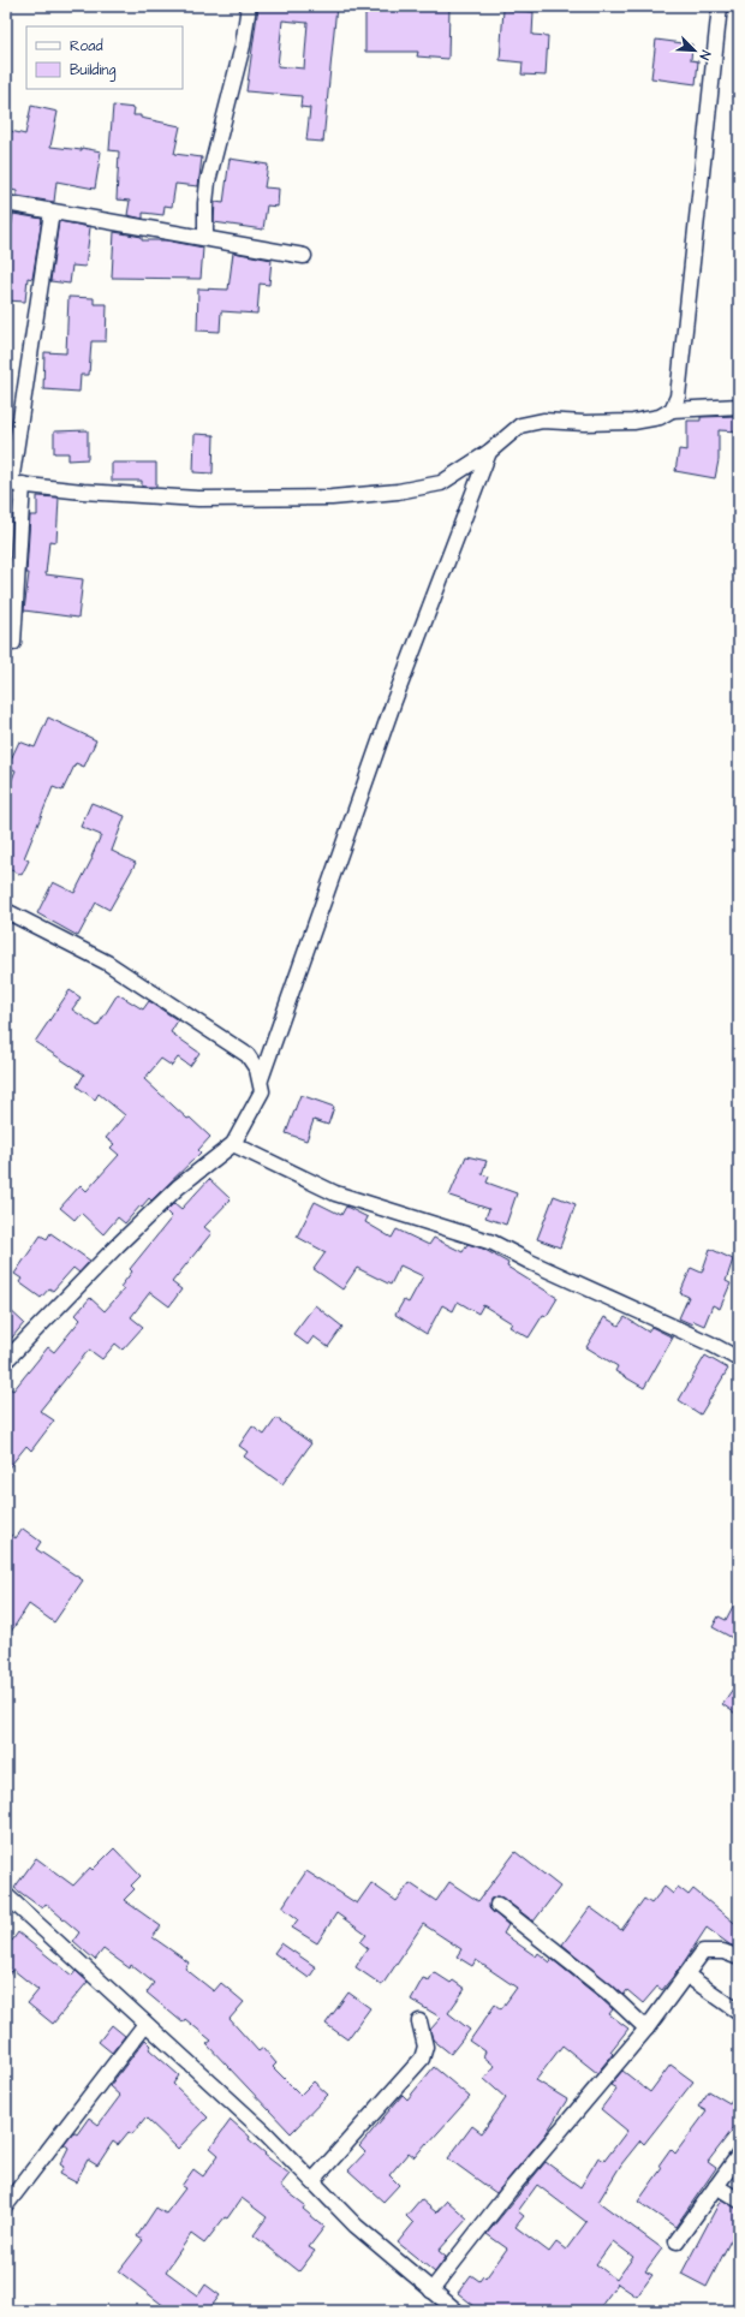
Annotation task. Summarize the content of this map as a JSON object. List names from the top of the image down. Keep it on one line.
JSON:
{"legend":["Road","Building"],"north":"bottom right"}
